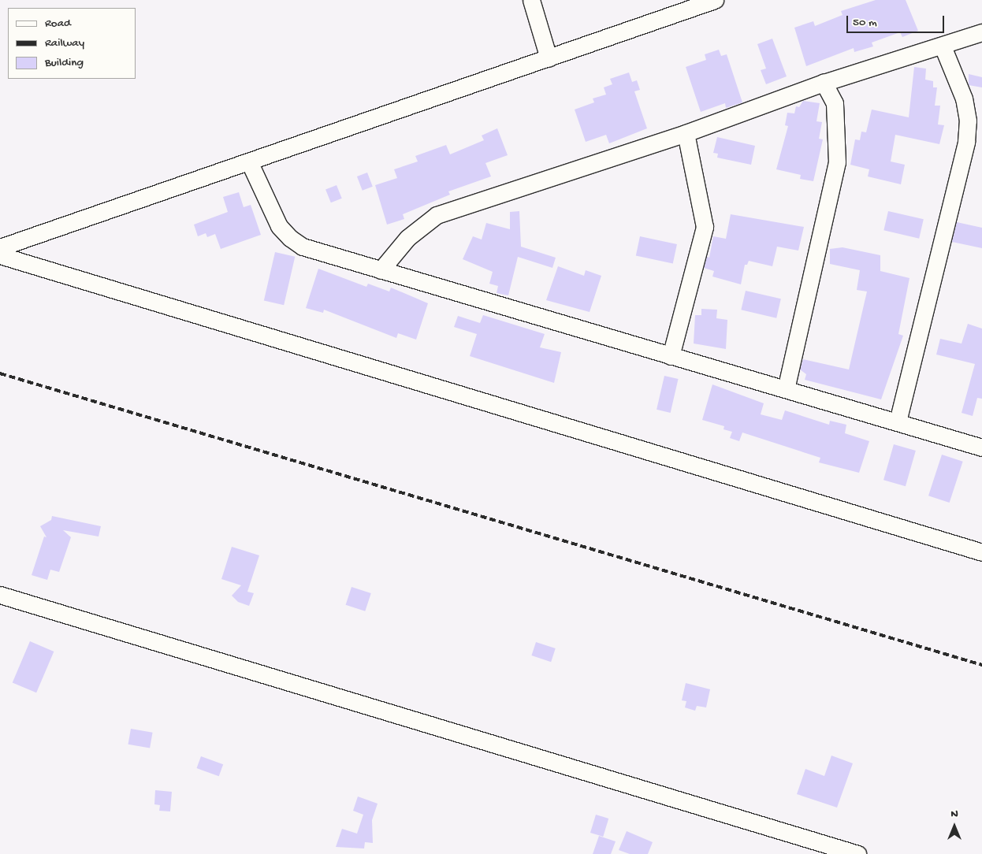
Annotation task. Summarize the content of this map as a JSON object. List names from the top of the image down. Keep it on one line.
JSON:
{"legend":["Road","Railway","Building"],"scale_bar":"50 m","north":"top"}
